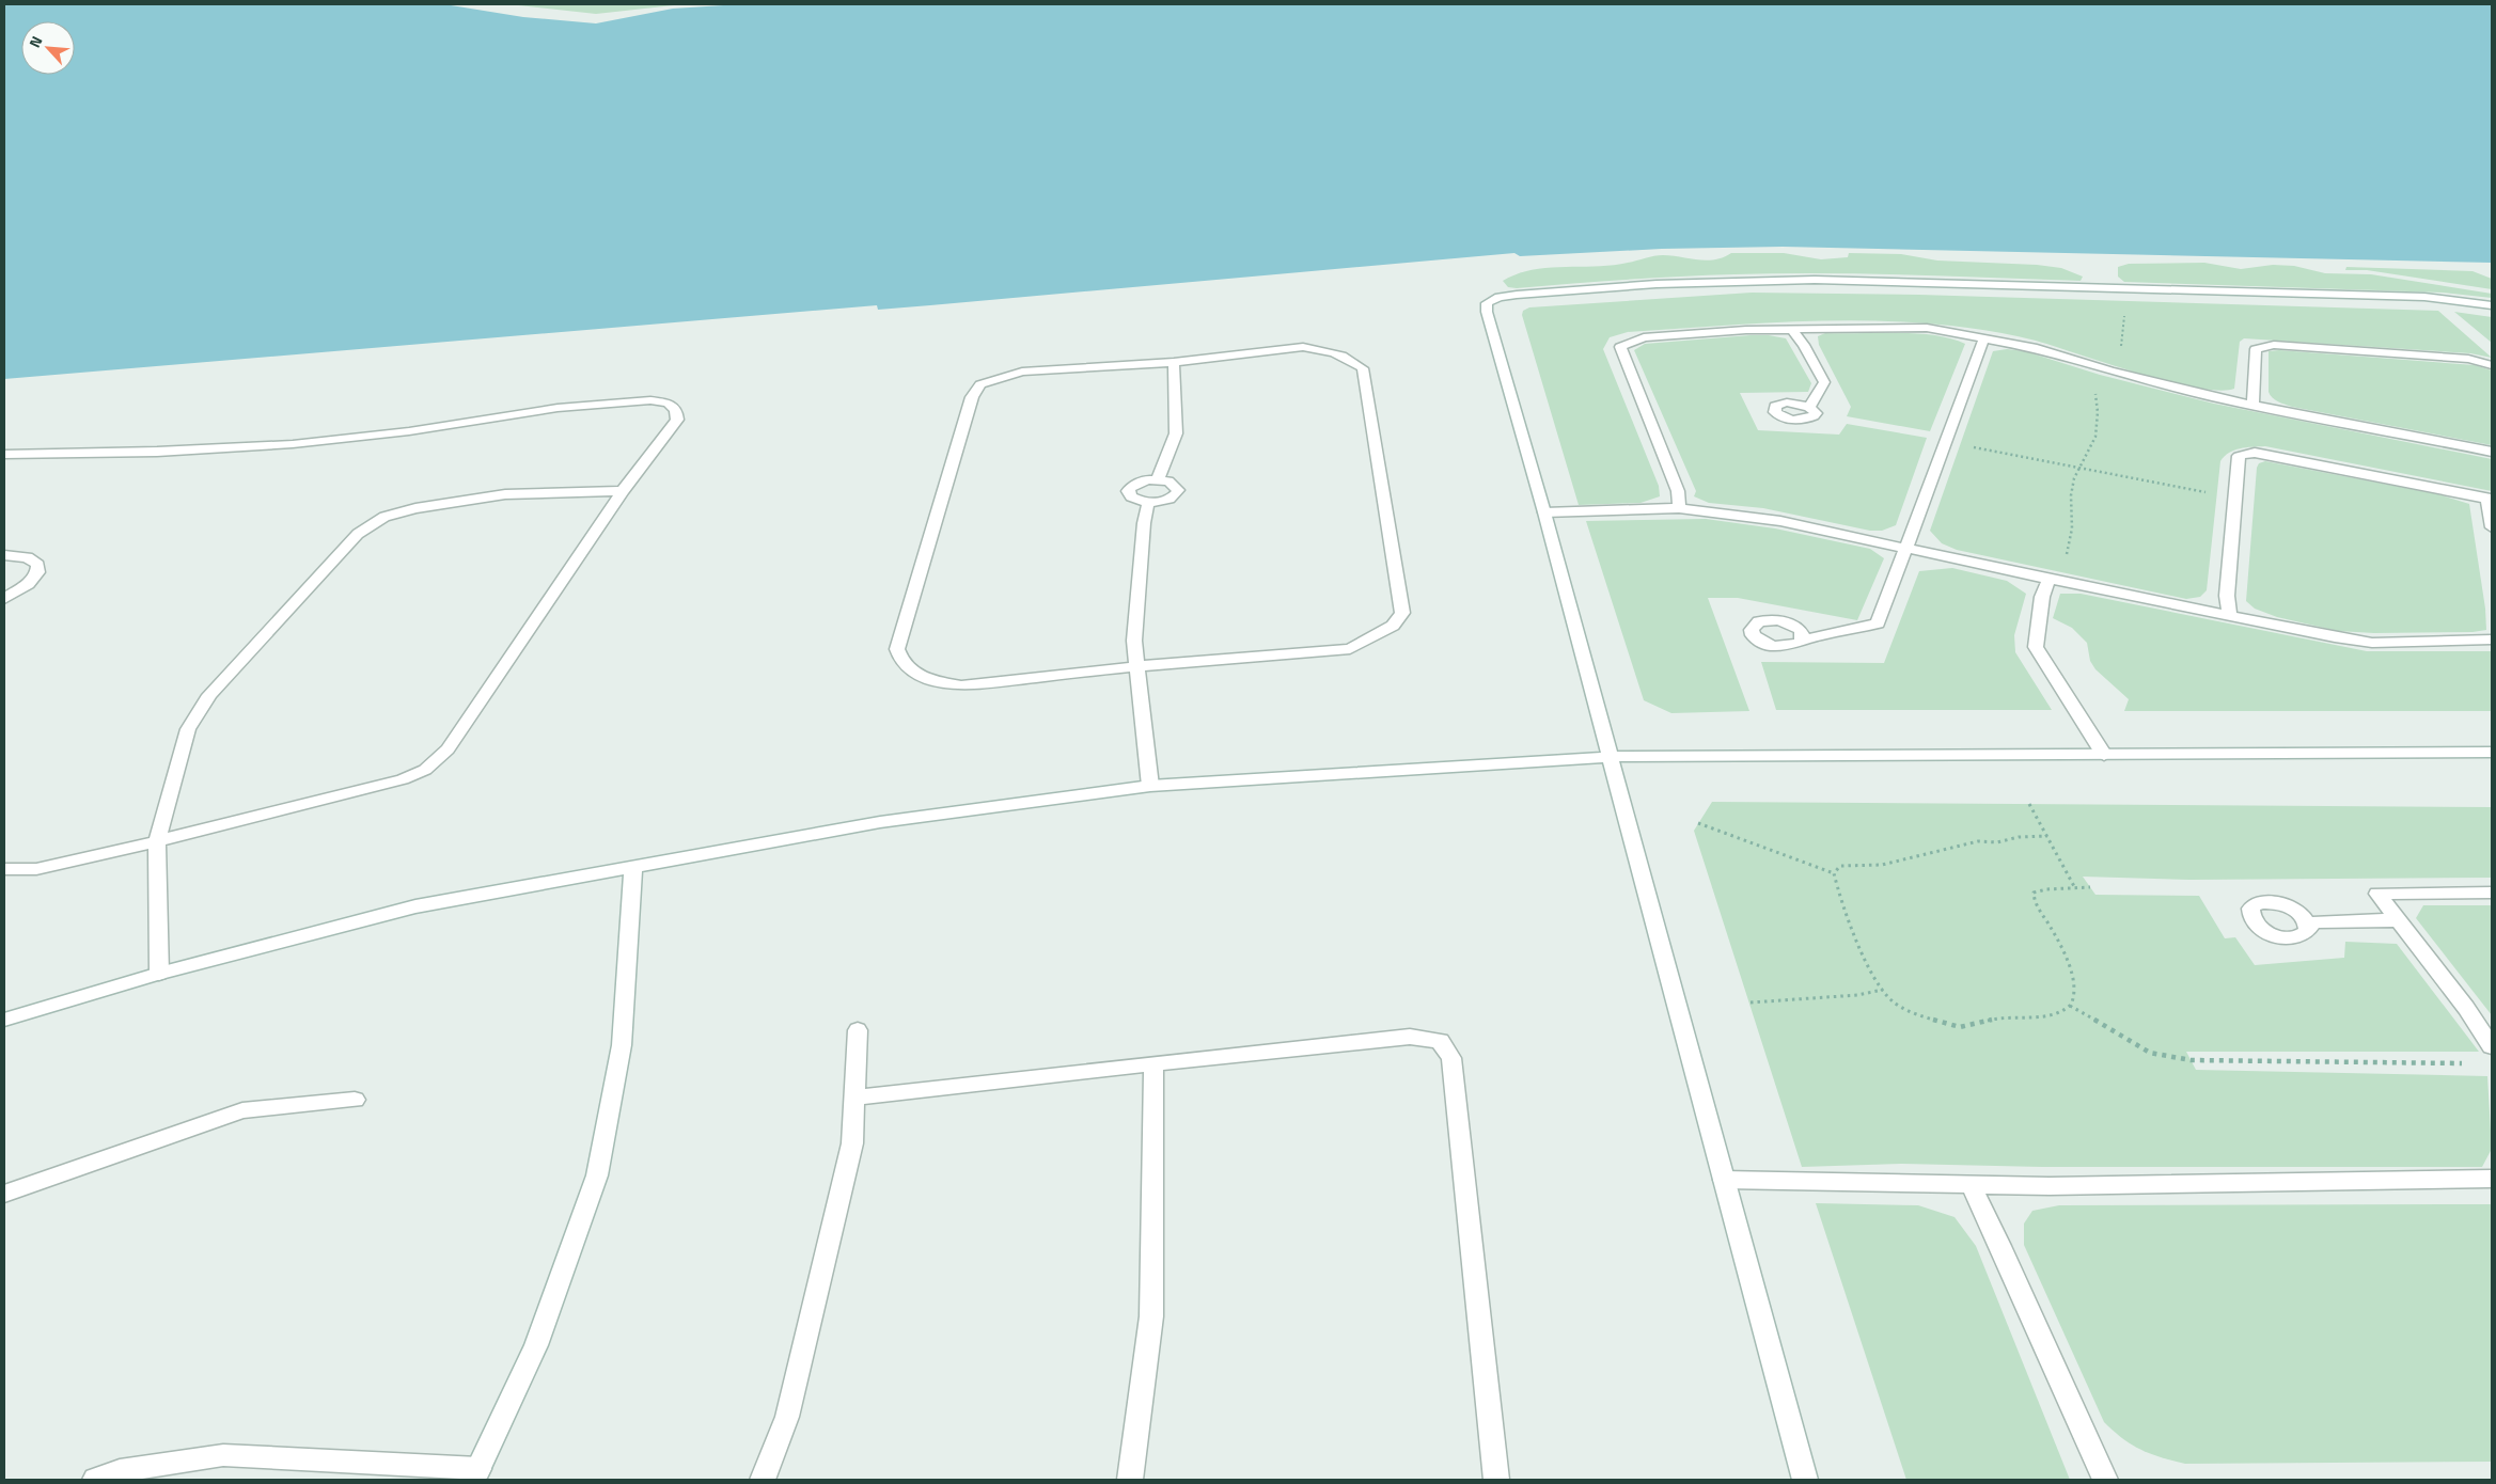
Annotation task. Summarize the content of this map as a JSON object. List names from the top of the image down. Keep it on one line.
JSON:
{"north":"top left"}
